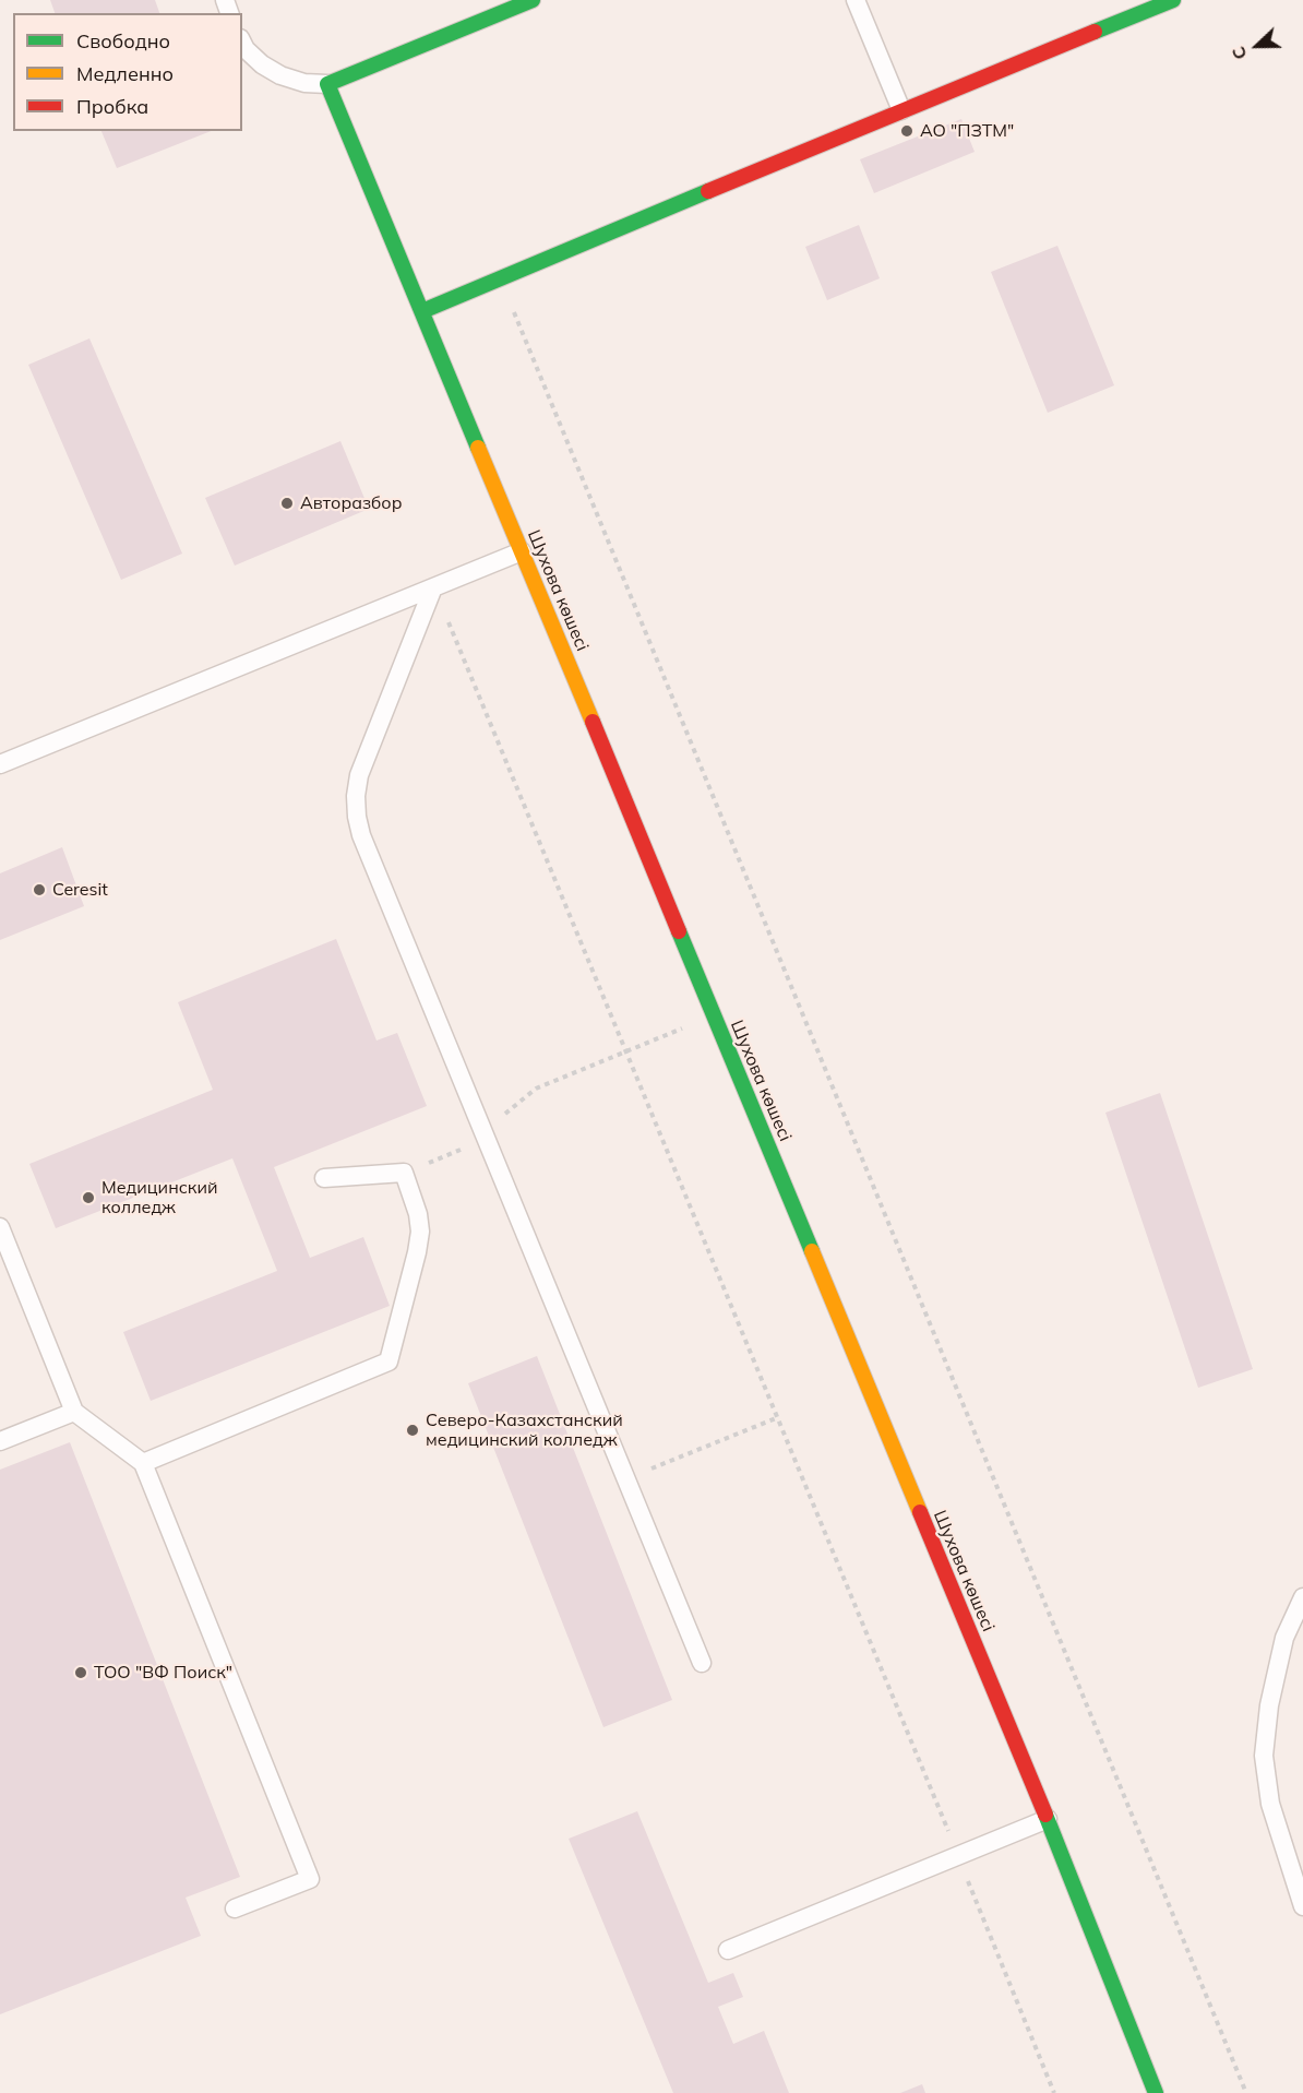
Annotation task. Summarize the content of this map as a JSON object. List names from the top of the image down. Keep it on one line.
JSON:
{"streets":{"street":["Шухова көшесі"]},"places":["АО \"ПЗТМ\"","Авторазбор","Ceresit","Медицинский колледж","Северо-Казахстанский медицинский колледж","ТОО \"ВФ Поиск\""],"legend":["Свободно","Медленно","Пробка"],"north":"left"}
